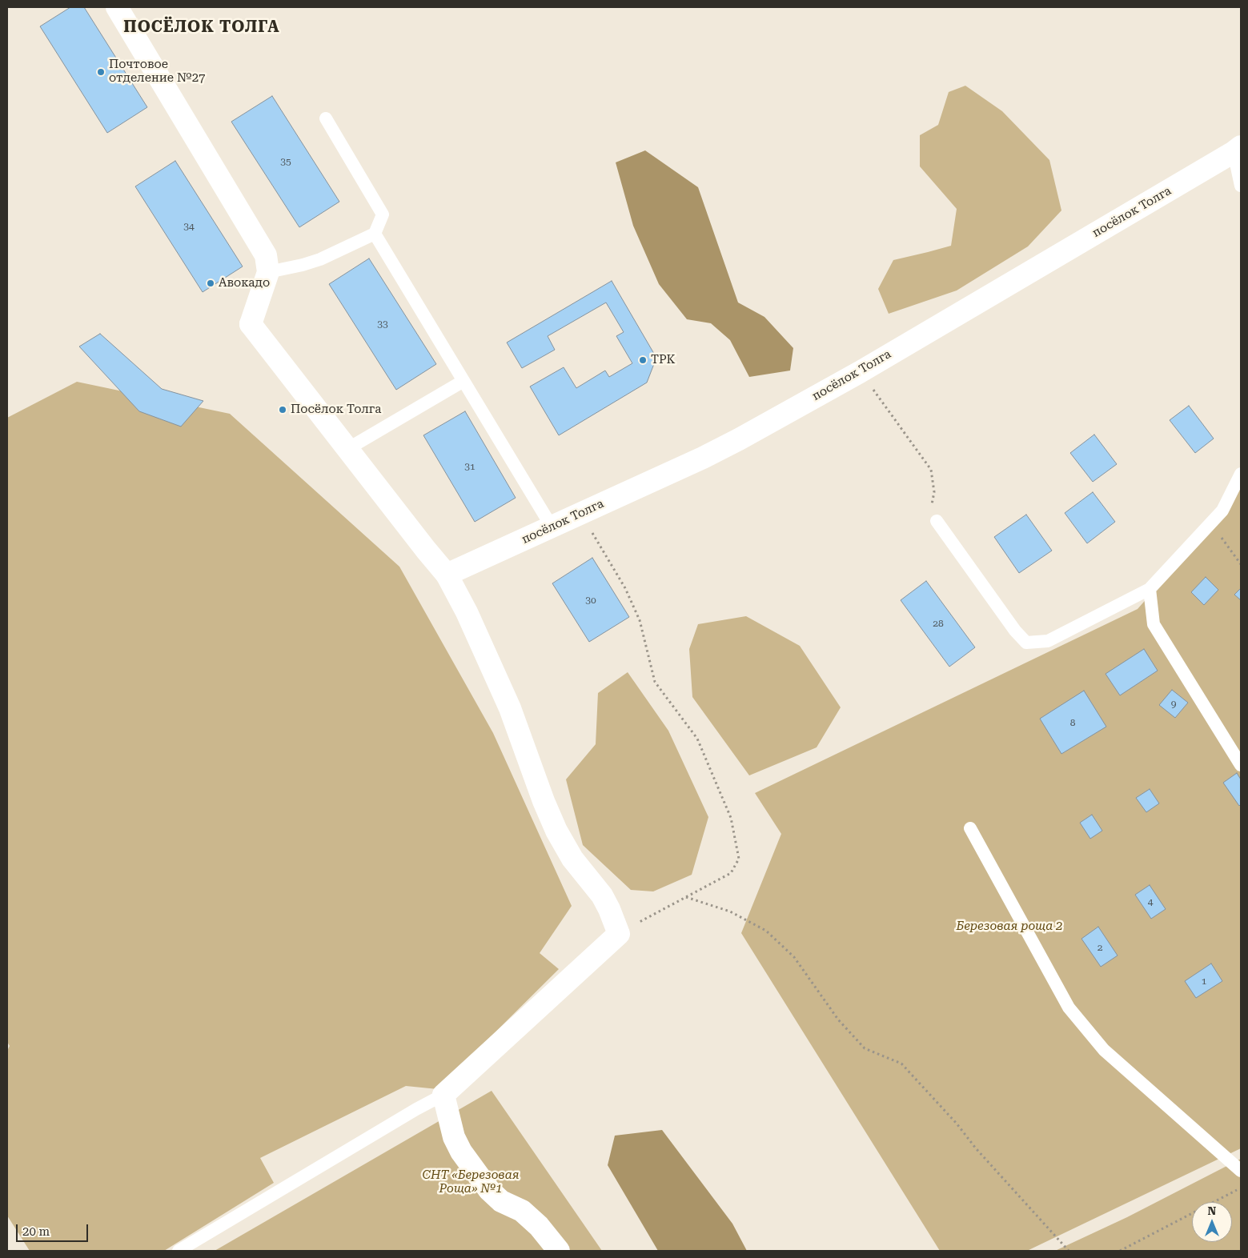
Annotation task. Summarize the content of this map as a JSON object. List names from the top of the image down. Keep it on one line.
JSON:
{"streets":{"street":["посёлок Толга"]},"districts":["ПОСЁЛОК ТОЛГА"],"parks":["Березовая роща 2","СНТ «Березовая Роща» №1"],"places":["Почтовое отделение №27","Авокадо","ТРК","Посёлок Толга"],"house_numbers":["35","34","33","31","30","28","9","8","4","2","1"],"scale_bar":"20 m","north":"top"}
